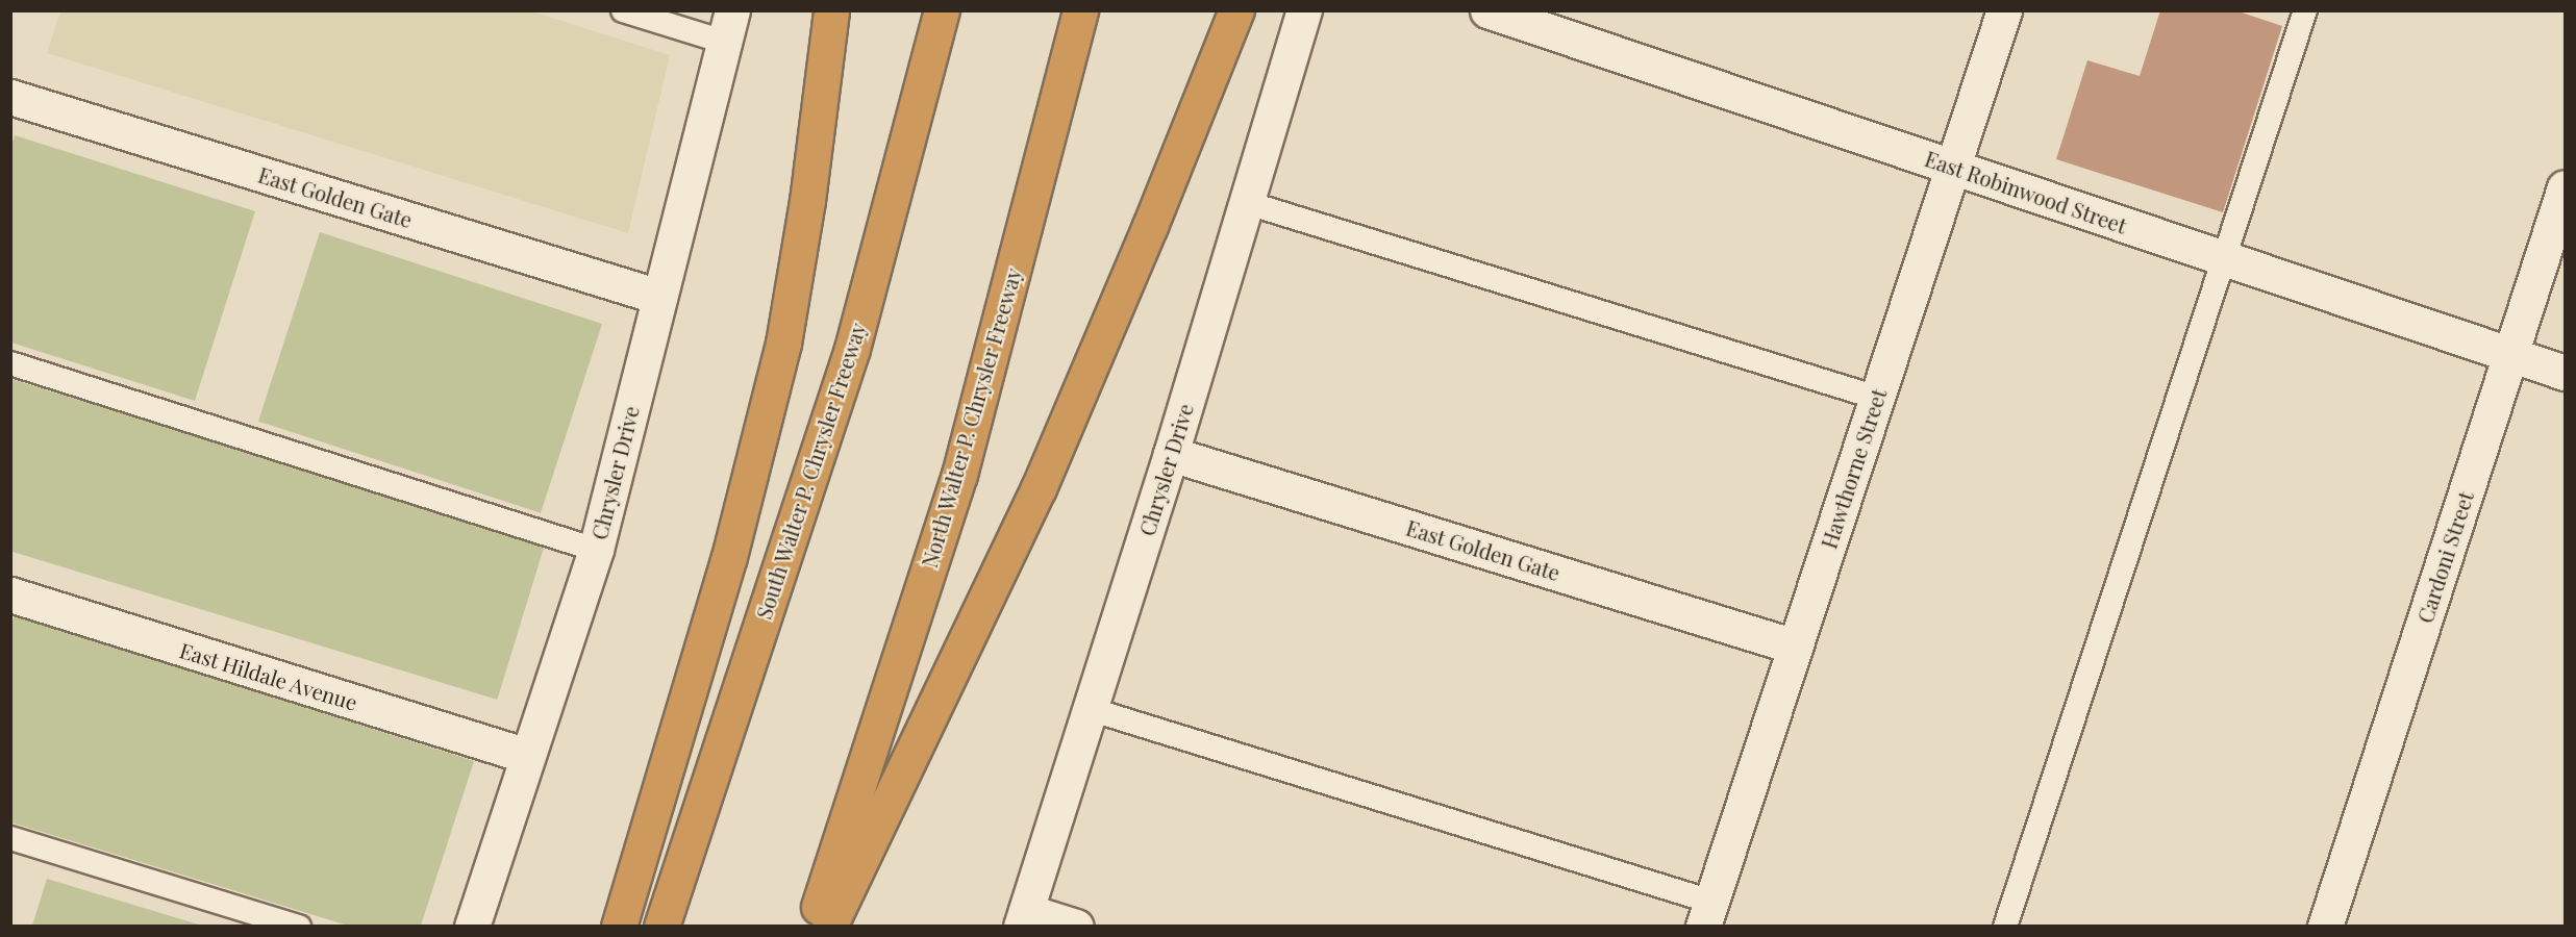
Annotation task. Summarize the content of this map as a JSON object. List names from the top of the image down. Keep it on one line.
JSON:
{"streets":{"highway":["North Walter P. Chrysler Freeway","South Walter P. Chrysler Freeway"],"street":["East Robinwood Street","East Golden Gate","Hawthorne Street","Chrysler Drive","Cardoni Street","East Hildale Avenue"]},"crossings":[["East Robinwood Street","Hawthorne Street"],["East Robinwood Street","Cardoni Street"],["East Golden Gate","Hawthorne Street"],["East Golden Gate","Chrysler Drive"],["Chrysler Drive","East Hildale Avenue"]]}
